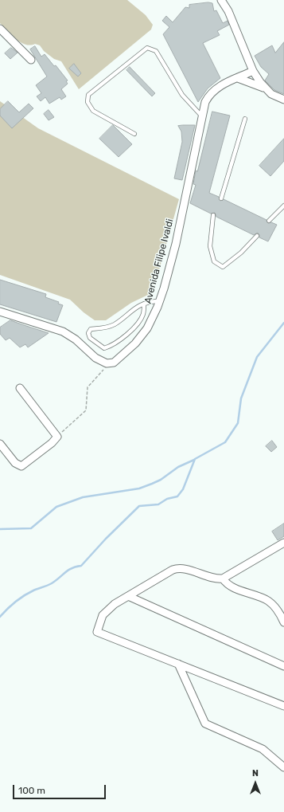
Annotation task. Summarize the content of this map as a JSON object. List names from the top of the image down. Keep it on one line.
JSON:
{"streets":{"street":["Avenida Filipe Ivaldi"]},"scale_bar":"100 m","north":"top"}
